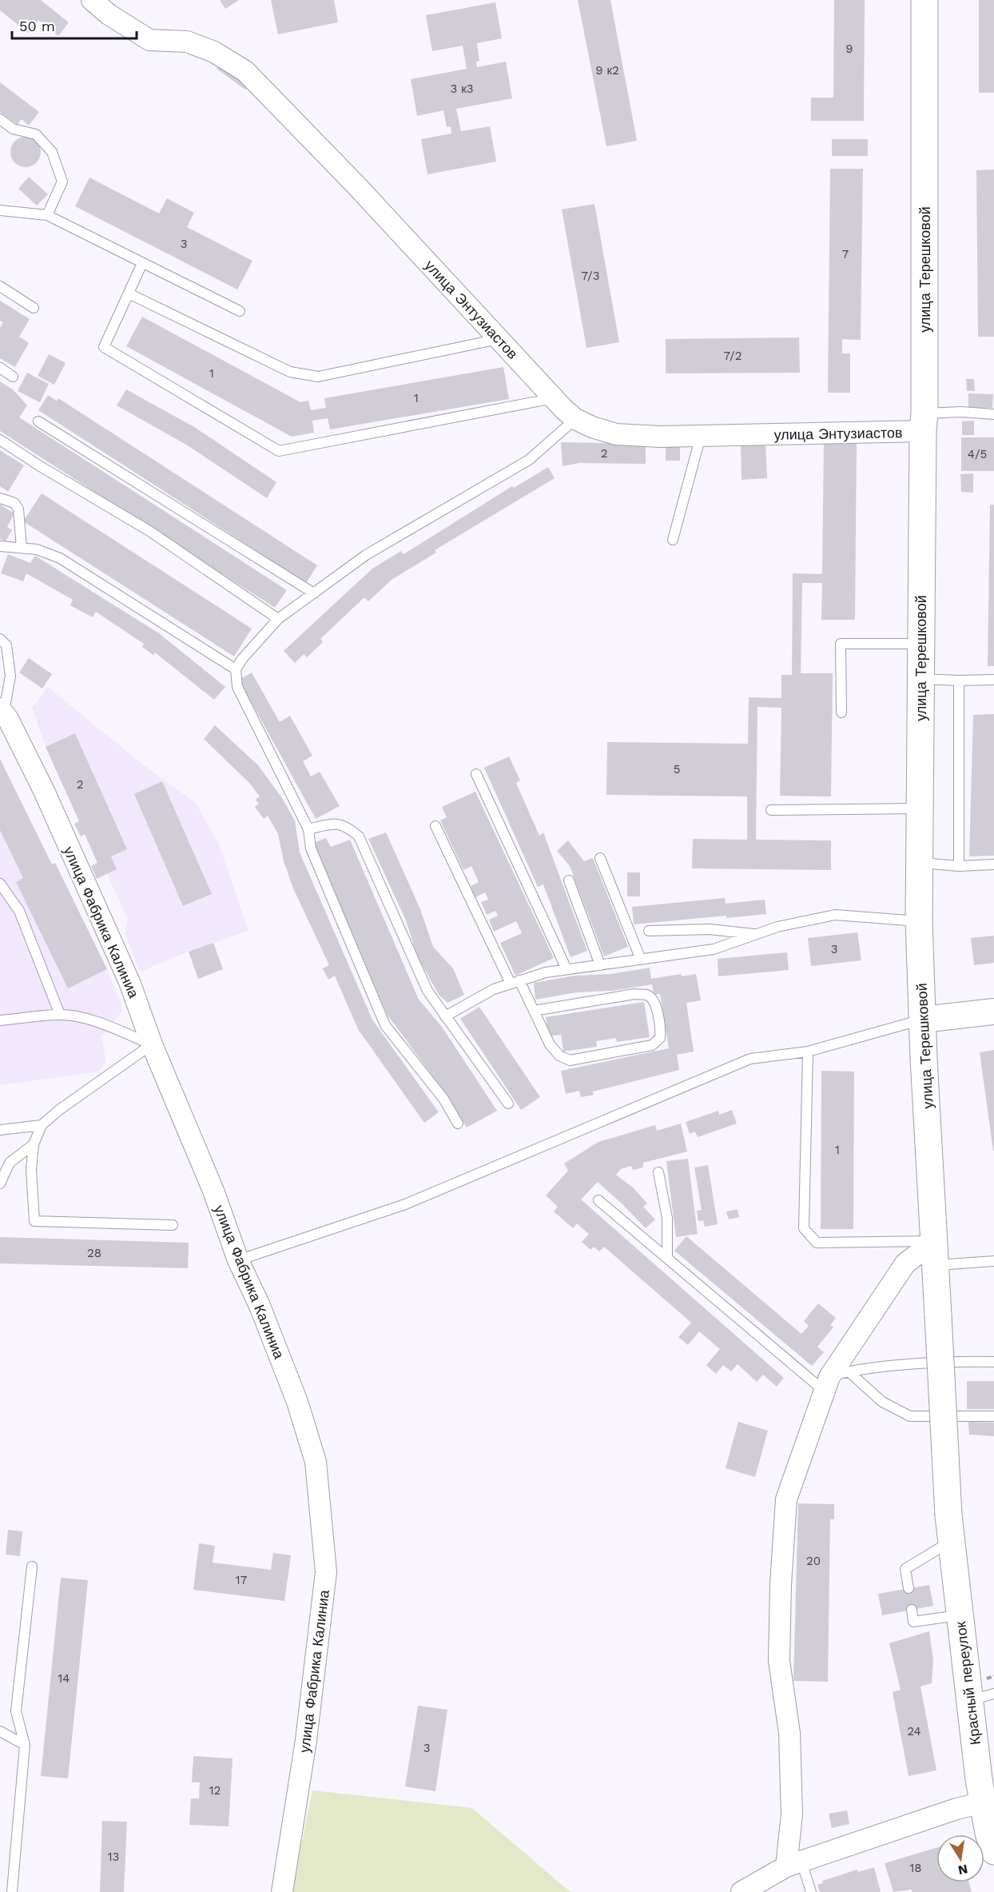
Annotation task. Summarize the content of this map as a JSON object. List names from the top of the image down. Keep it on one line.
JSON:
{"streets":{"main road":["улица Терешковой","Красный переулок"],"street":["улица Энтузиастов","улица Фабрика Калиниа"]},"crossings":[["улица Терешковой","улица Энтузиастов"],["улица Терешковой","Красный переулок"]],"house_numbers":["9","9 к2","3 к3","3","7","7/3","7/2","1","1","2","4/5","5","2","3","1","28","20","17","14","24","3","12","13","18"],"scale_bar":"50 m","north":"bottom"}
